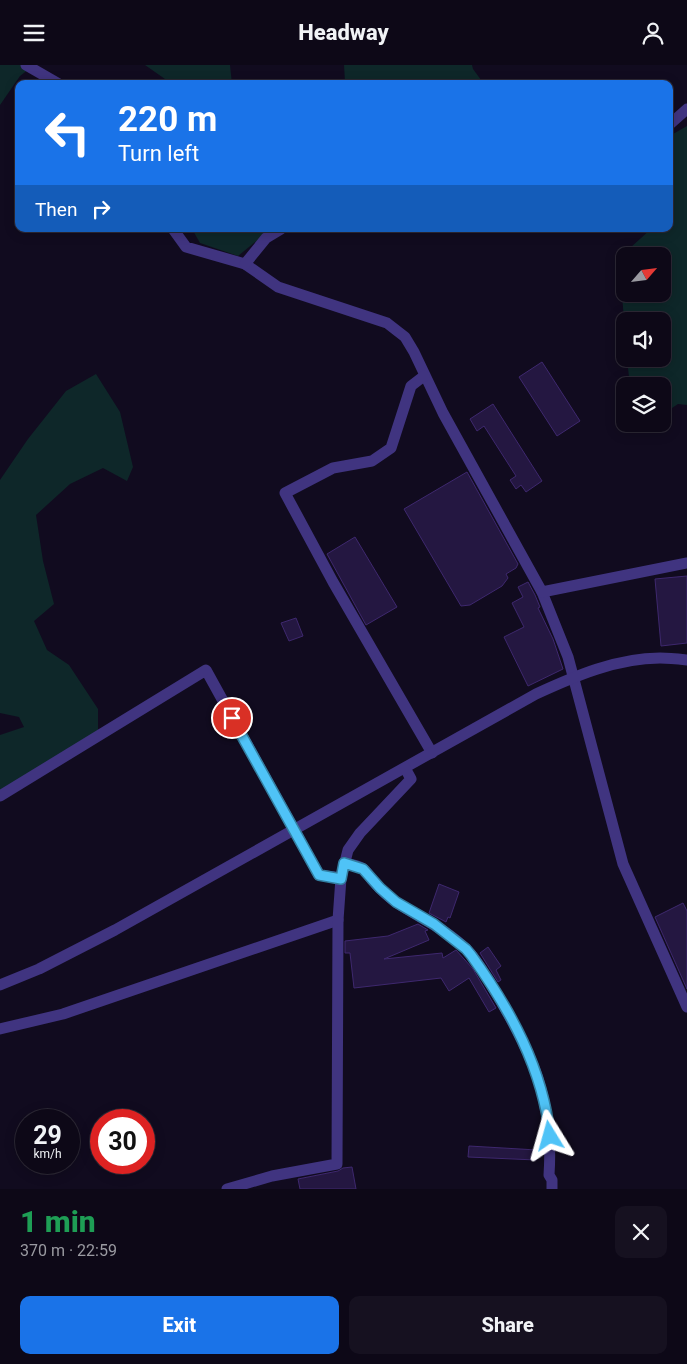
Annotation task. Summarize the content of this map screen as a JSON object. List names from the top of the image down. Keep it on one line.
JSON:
{"north":"top right","page":{"header":"Headway","turn":["220 m","Turn left"],"then":"Then","speed":"29 km/h","limit":"30","heading":["1 min","370 m · 22:59"],"buttons":["Exit","Share"]}}
